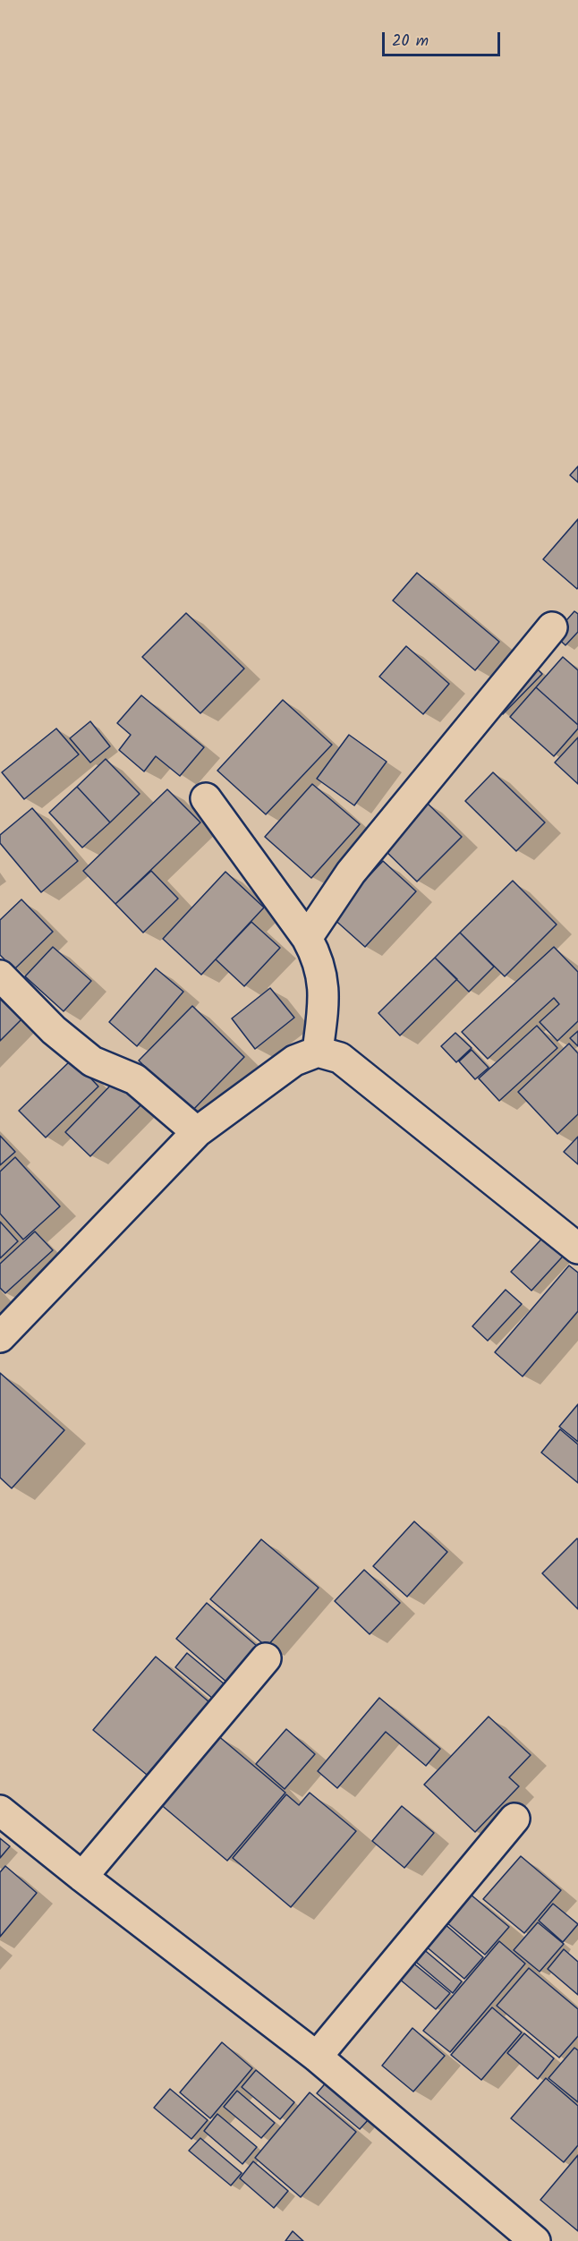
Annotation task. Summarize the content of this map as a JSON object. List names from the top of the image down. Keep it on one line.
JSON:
{"scale_bar":"20 m"}
